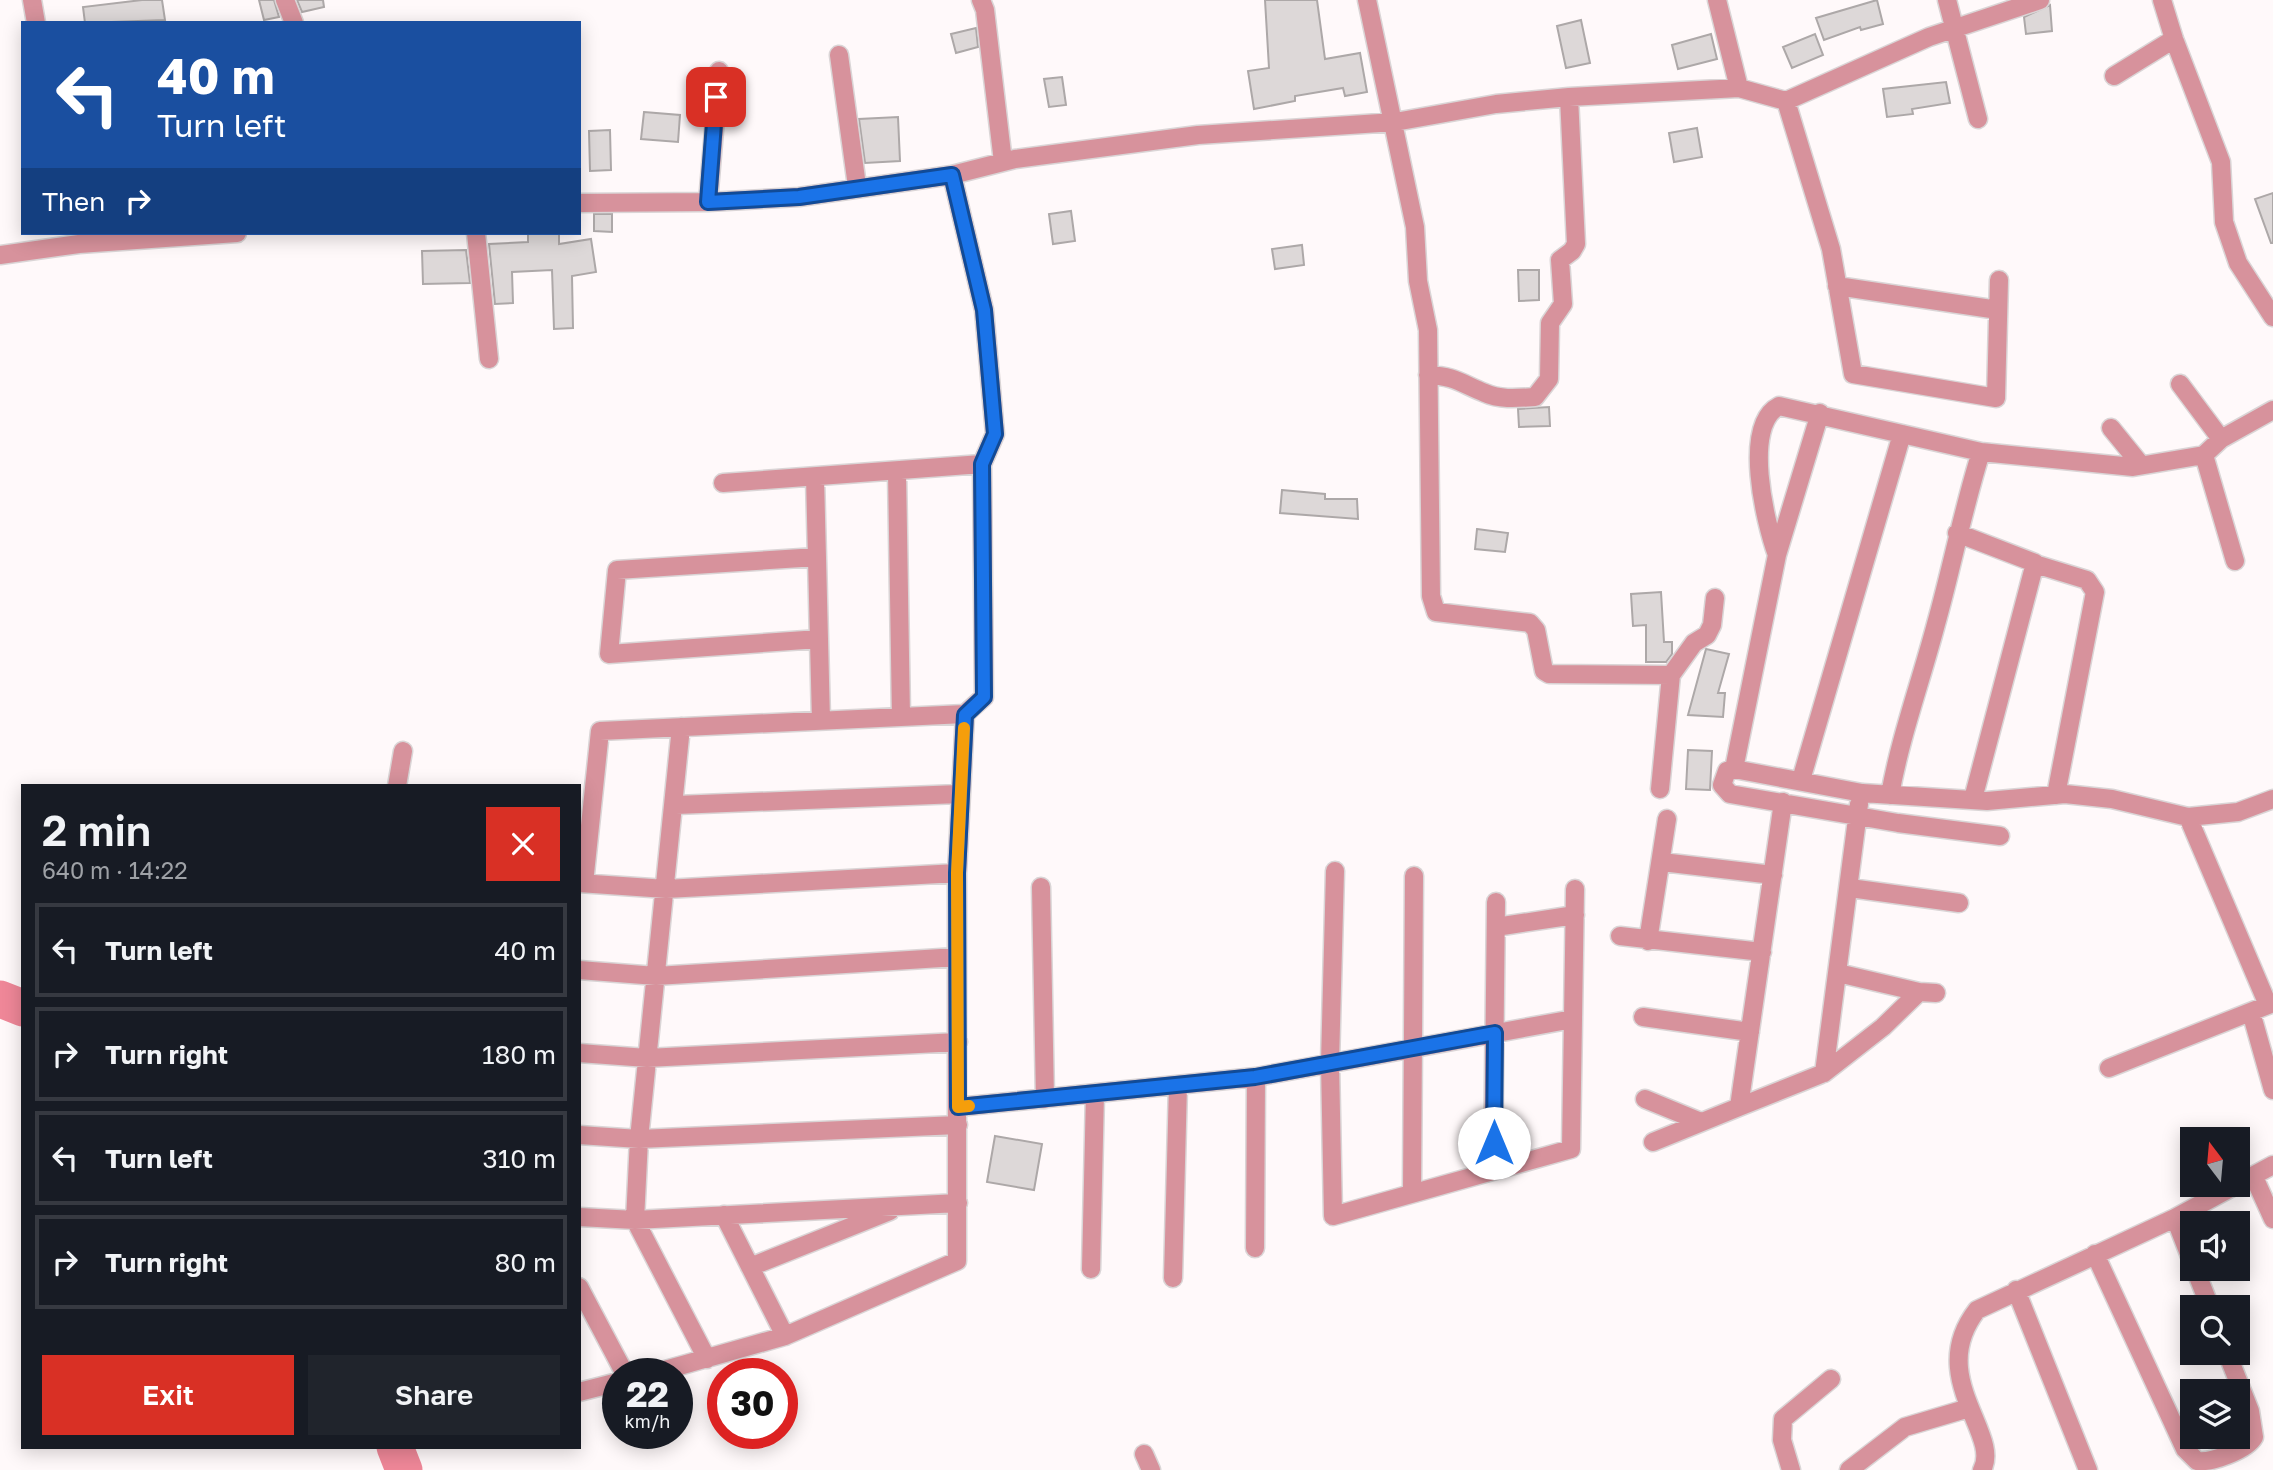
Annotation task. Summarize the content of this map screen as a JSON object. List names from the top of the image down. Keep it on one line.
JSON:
{"north":"top","page":{"turn":["40 m","Turn left"],"then":"Then","heading":["2 min","640 m · 14:22"],"list":[{"name":"Turn left","value":"40 m"},{"name":"Turn right","value":"180 m"},{"name":"Turn left","value":"310 m"},{"name":"Turn right","value":"80 m"}],"buttons":["Exit","Share"],"speed":"22 km/h","limit":"30"}}
